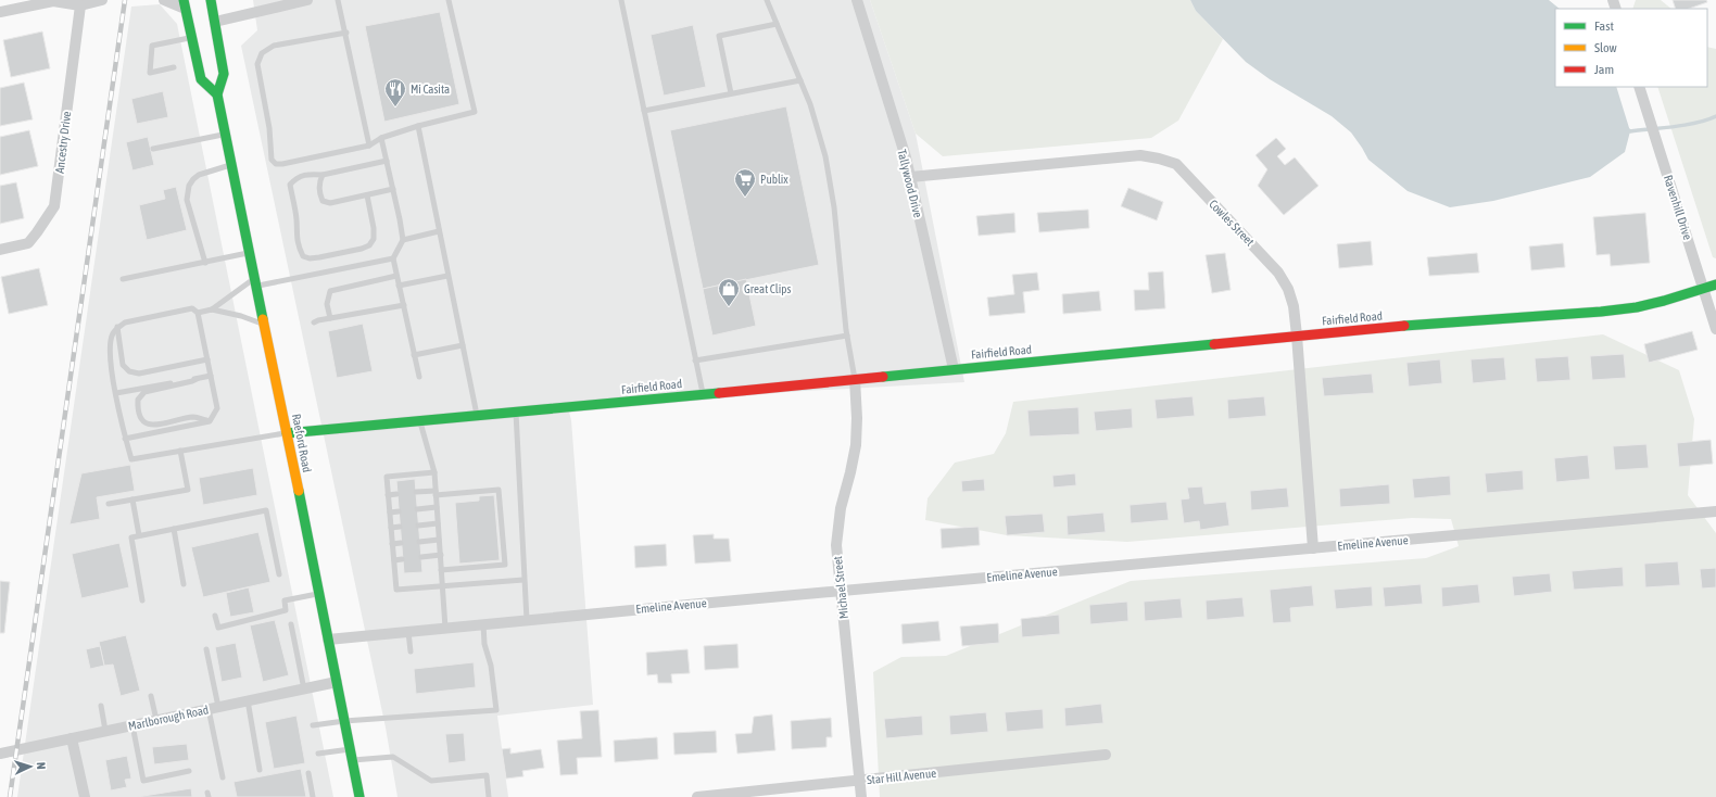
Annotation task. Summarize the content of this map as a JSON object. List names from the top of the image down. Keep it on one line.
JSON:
{"streets":{"street":["Ancestry Drive","Tallywood Drive","Ravenhill Drive","Cowles Street","Fairfield Road","Raeford Road","Emeline Avenue","Michael Street","Marlborough Road","Star Hill Avenue"]},"crossings":[["Tallywood Drive","Cowles Street"],["Tallywood Drive","Fairfield Road"],["Ravenhill Drive","Fairfield Road"],["Cowles Street","Fairfield Road"],["Cowles Street","Emeline Avenue"],["Fairfield Road","Raeford Road"],["Fairfield Road","Michael Street"],["Raeford Road","Emeline Avenue"],["Raeford Road","Marlborough Road"],["Emeline Avenue","Michael Street"],["Michael Street","Star Hill Avenue"]],"places":{"restaurant":["Mi Casita"],"supermarket":["Publix"],"shop":["Great Clips"]},"legend":["Fast","Slow","Jam"],"north":"right"}
